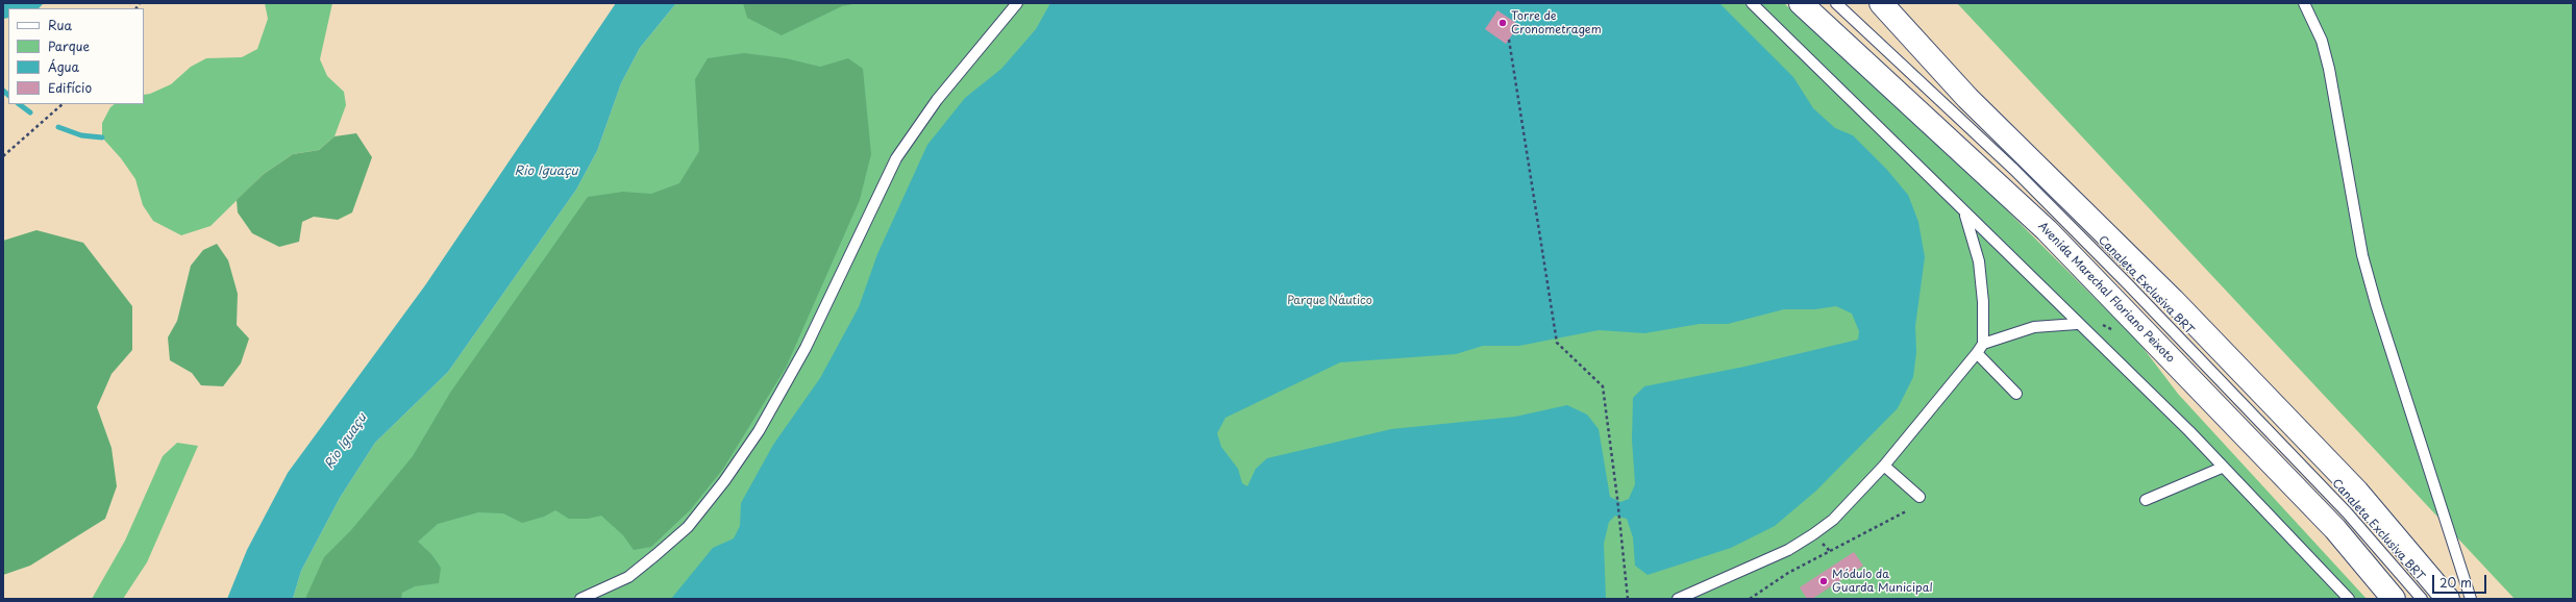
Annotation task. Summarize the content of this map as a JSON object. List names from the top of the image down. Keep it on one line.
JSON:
{"streets":{"main road":["Avenida Marechal Floriano Peixoto"],"lane":["Canaleta Exclusiva BRT"]},"crossings":[["Canaleta Exclusiva BRT","Avenida Marechal Floriano Peixoto"]],"water":["Rio Iguaçu"],"parks":["Parque Náutico"],"places":["Torre de Cronometragem","Módulo da Guarda Municipal"],"legend":["Rua","Parque","Água","Edifício"],"scale_bar":"20 m"}
